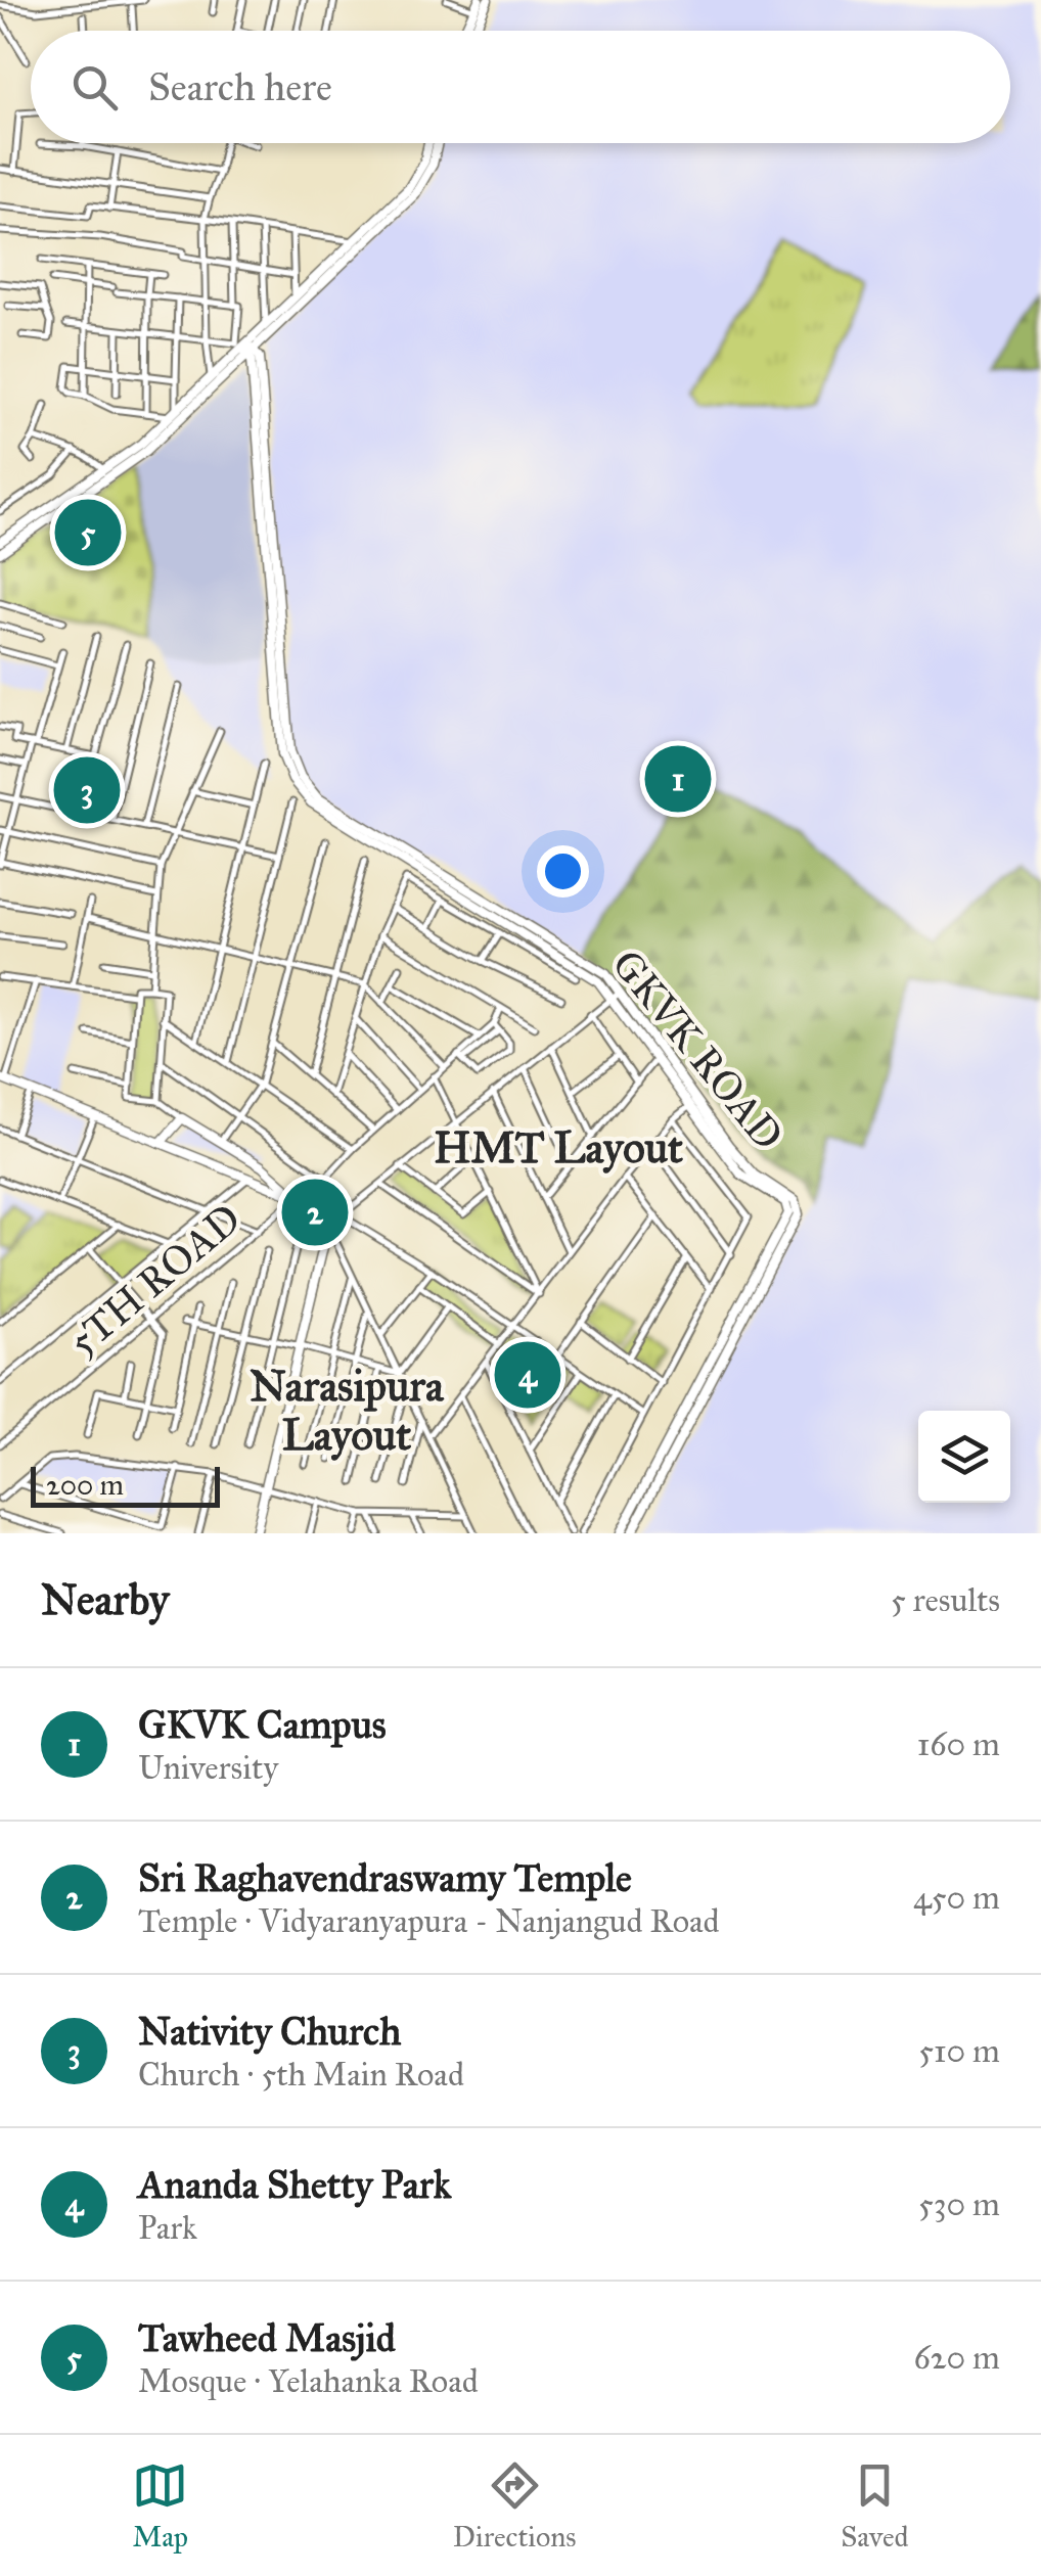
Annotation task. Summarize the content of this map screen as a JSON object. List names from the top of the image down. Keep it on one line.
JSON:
{"streets":{"main road":["GKVK ROAD"],"street":["5TH ROAD"]},"districts":["HMT Layout","Narasipura Layout"],"scale_bar":"200 m","page":{"search":"Search here","pins":["5","1","3","2","4"],"scale":"200 m","heading":["Nearby","5 results"],"list":[{"mark":"1","name":"GKVK Campus","note":"University","value":"160 m"},{"mark":"2","name":"Sri Raghavendraswamy Temple","note":"Temple · Vidyaranyapura - Nanjangud Road","value":"450 m"},{"mark":"3","name":"Nativity Church","note":"Church · 5th Main Road","value":"510 m"},{"mark":"4","name":"Ananda Shetty Park","note":"Park","value":"530 m"},{"mark":"5","name":"Tawheed Masjid","note":"Mosque · Yelahanka Road","value":"620 m"}],"nav":["Map","Directions","Saved"]}}
